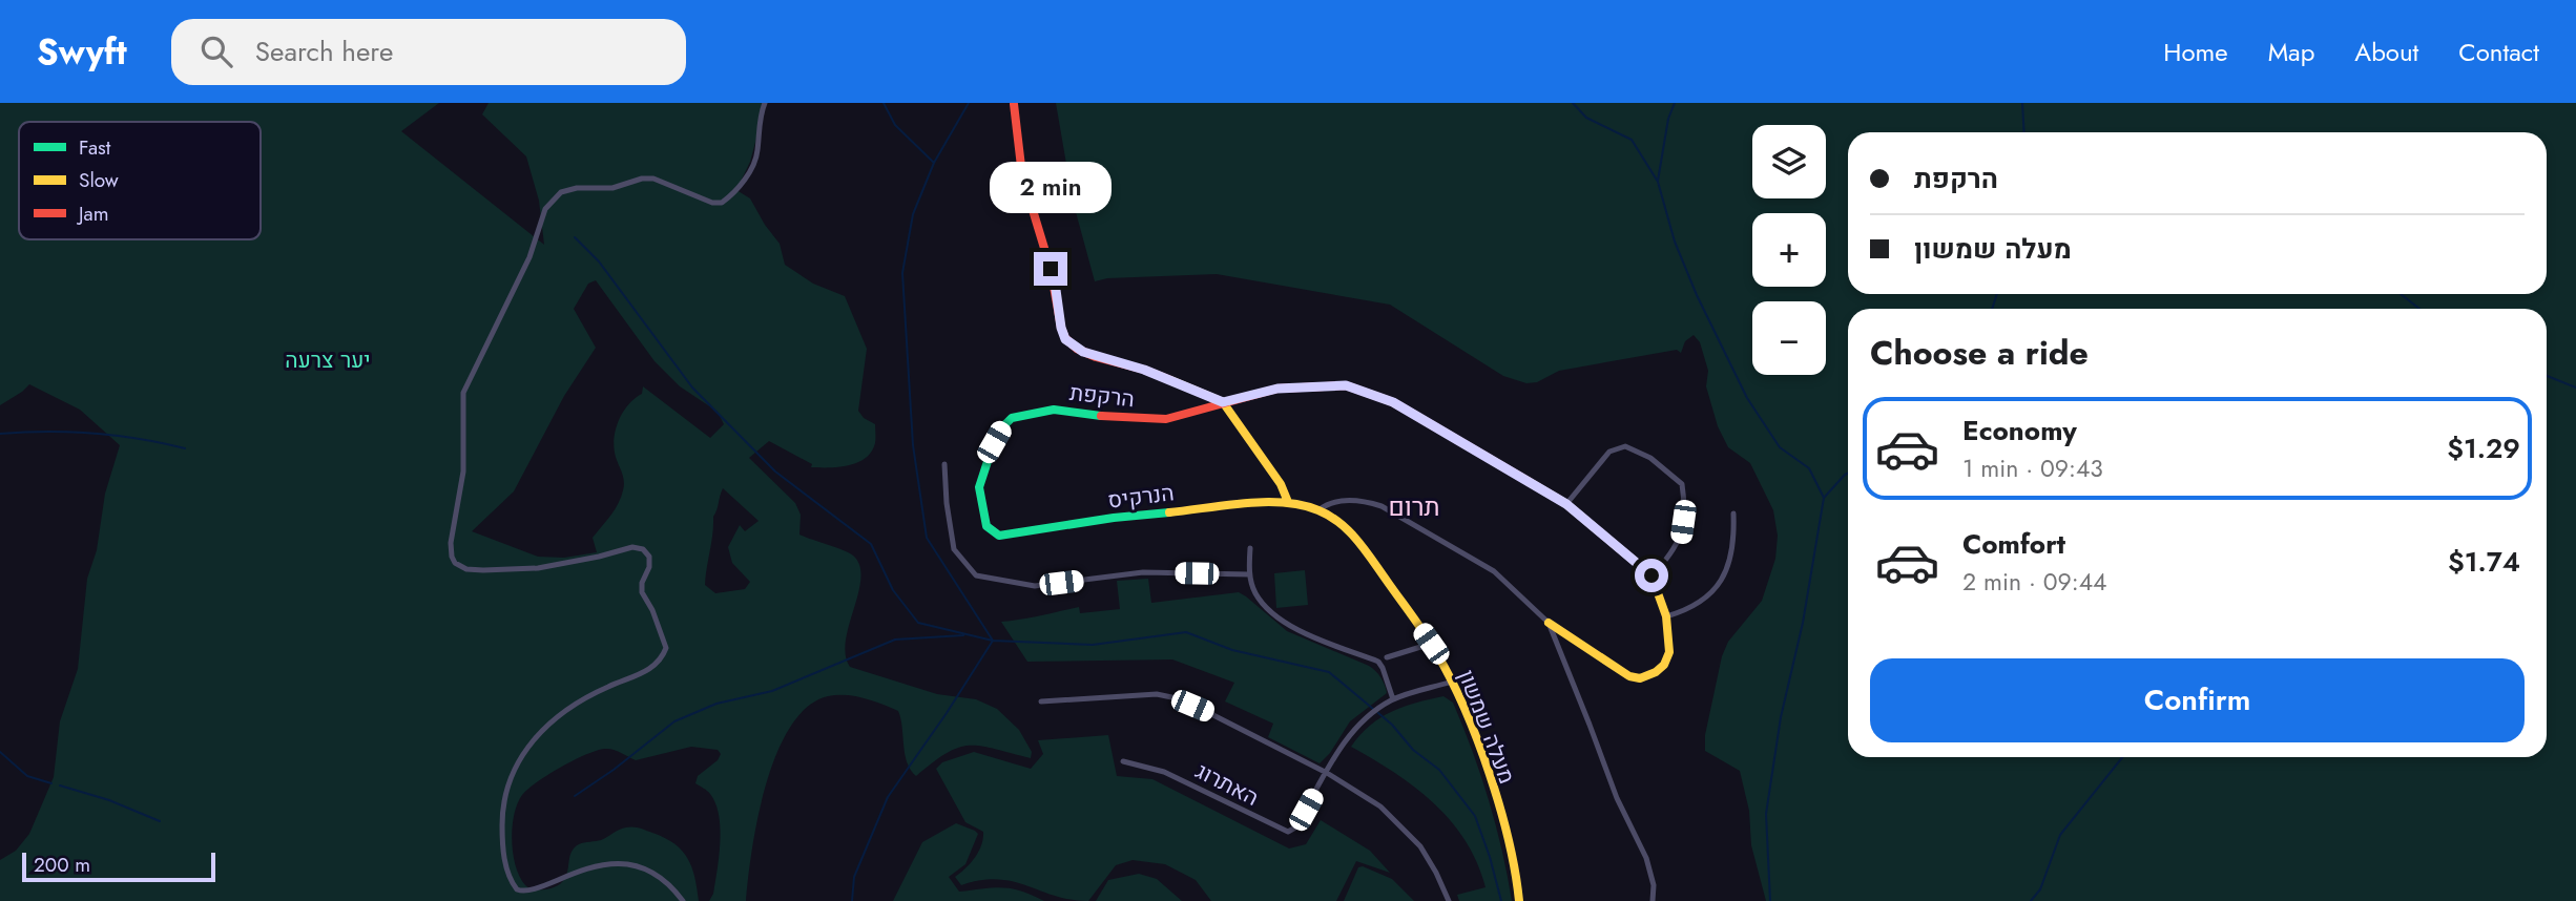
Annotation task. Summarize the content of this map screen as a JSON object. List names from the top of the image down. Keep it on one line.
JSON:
{"streets":{"street":["הרקפת","הנרקיס","מעלה שמשון","האתרוג"]},"crossings":[["הרקפת","הנרקיס"],["הנרקיס","מעלה שמשון"]],"districts":["תרום"],"parks":["יער צרעה"],"legend":["Fast","Slow","Jam"],"scale_bar":"200 m","page":{"header":"Swyft","search":"Search here","nav":["Home","Map","About","Contact"],"map_buttons":["+","−"],"banner":["הרקפת","מעלה שמשון"],"bubble":"2 min","heading":"Choose a ride","list":[{"name":"Economy","note":"1 min · 09:43","value":"$1.29"},{"name":"Comfort","note":"2 min · 09:44","value":"$1.74"}],"buttons":"Confirm","scale":"200 m"}}
